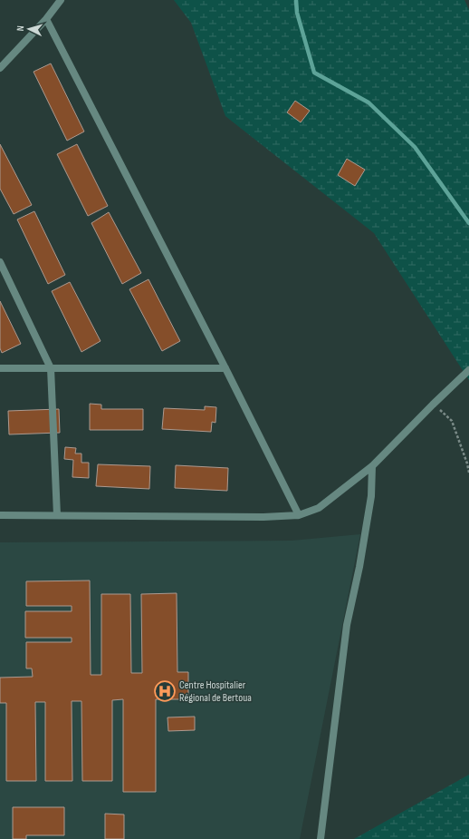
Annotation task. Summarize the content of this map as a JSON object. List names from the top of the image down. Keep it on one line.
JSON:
{"places":{"hospital":["Centre Hospitalier Régional de Bertoua"]},"north":"left"}
